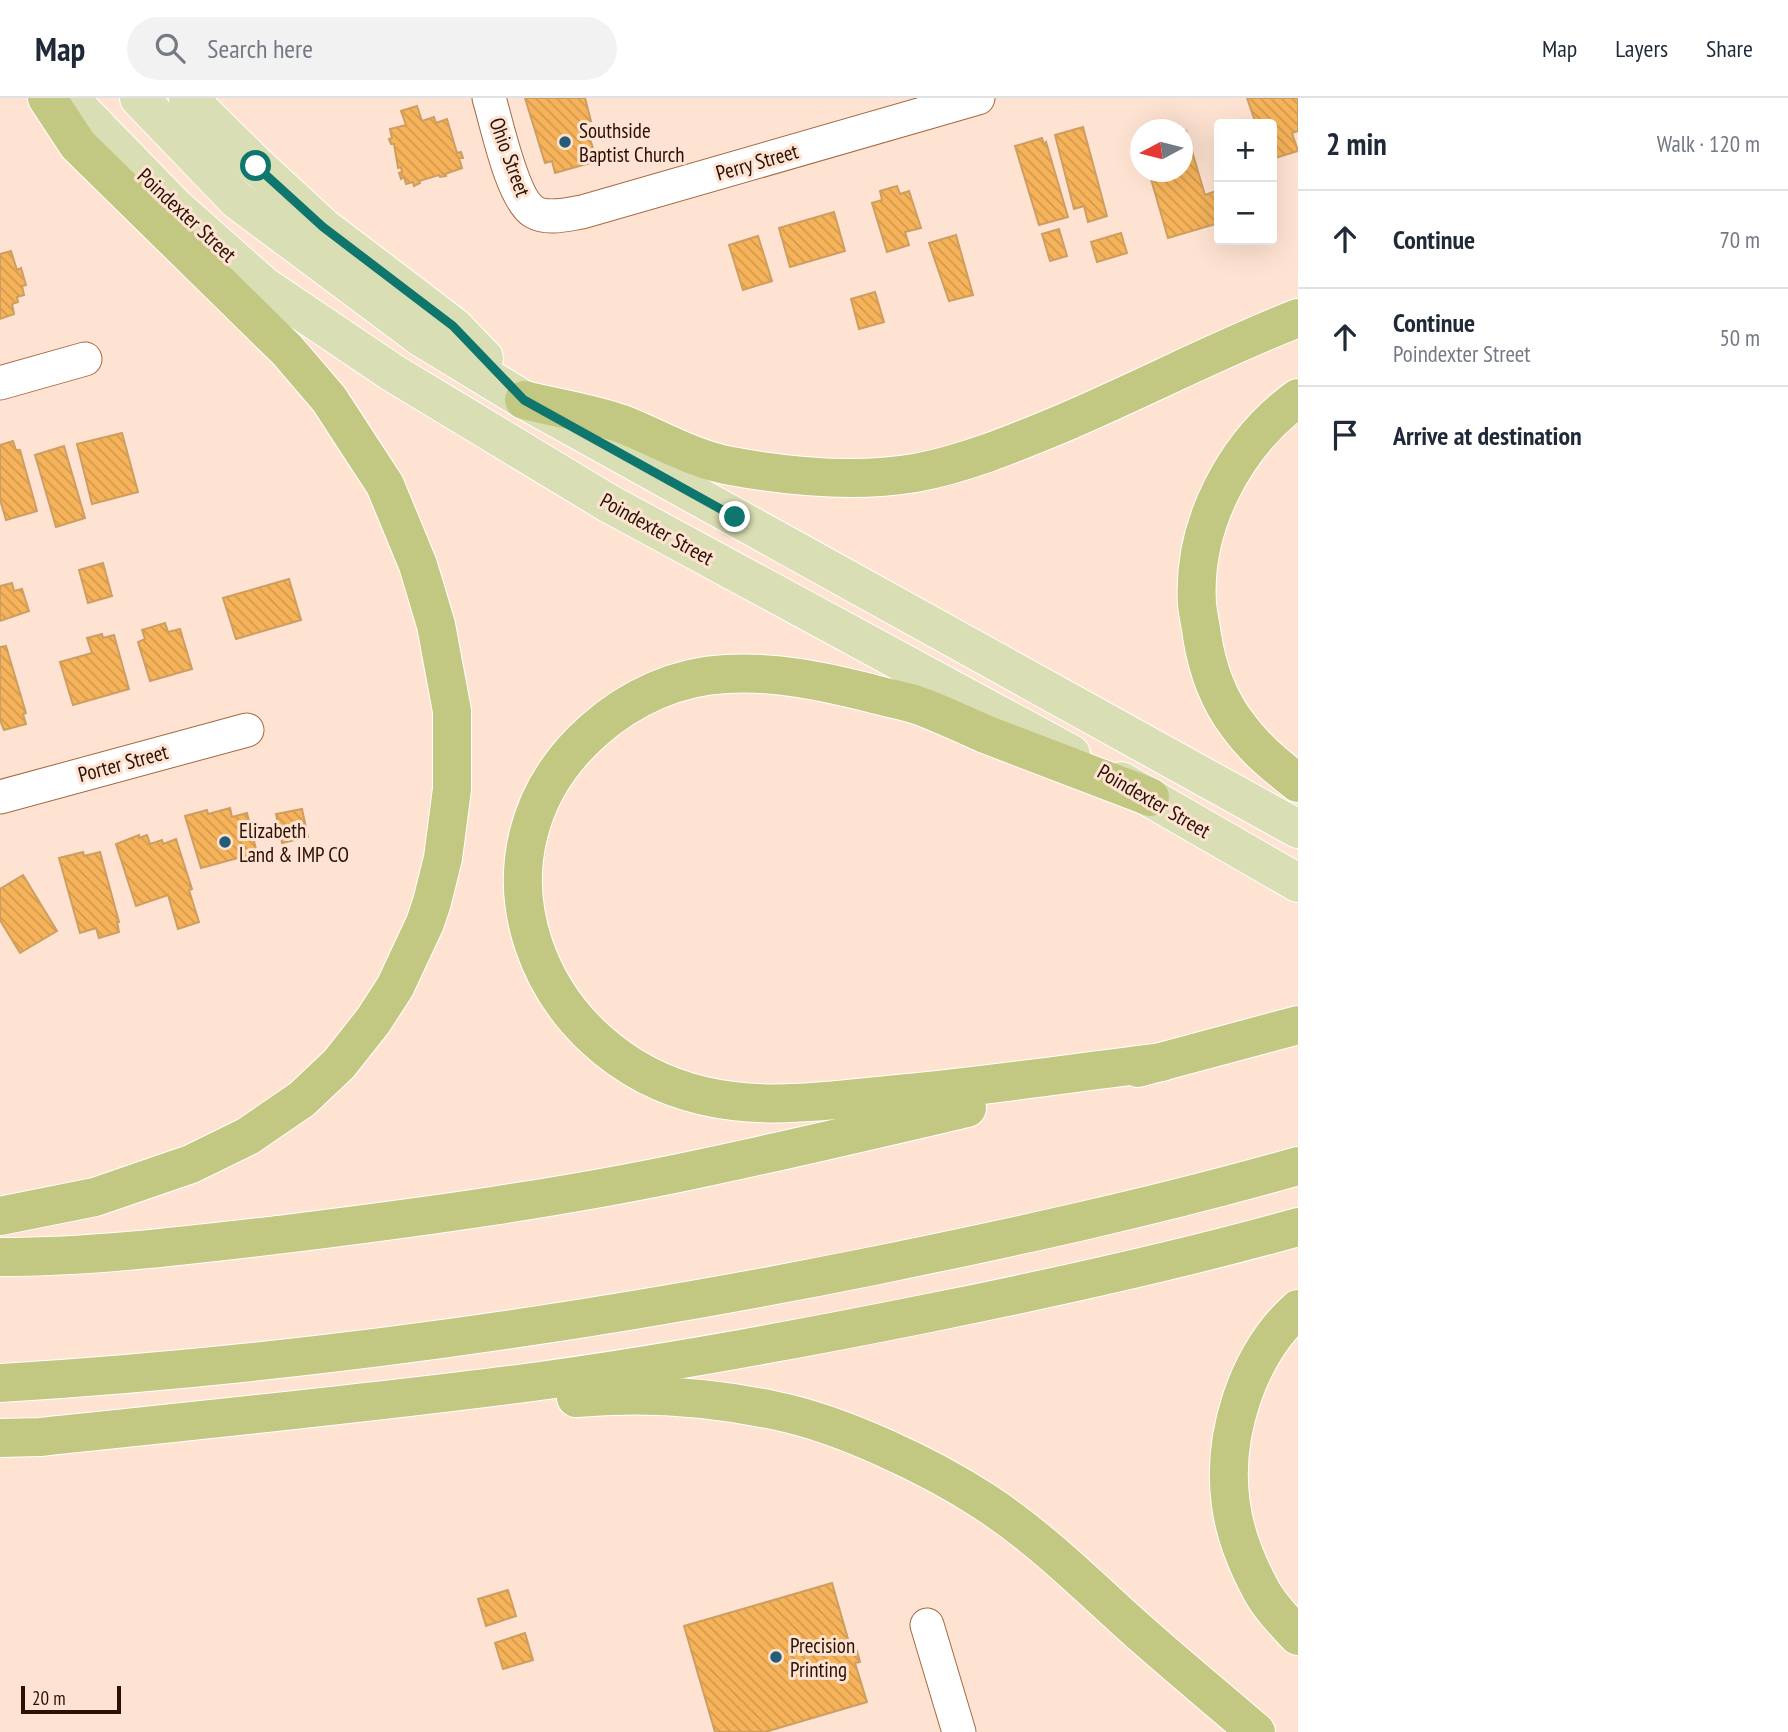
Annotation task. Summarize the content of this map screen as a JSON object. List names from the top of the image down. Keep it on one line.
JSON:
{"streets":{"main road":["Poindexter Street"],"street":["Ohio Street","Perry Street","Porter Street"]},"crossings":[["Ohio Street","Perry Street"]],"places":["Southside Baptist Church","Elizabeth Land & IMP CO","Precision Printing"],"scale_bar":"20 m","north":"left","page":{"header":"Map","search":"Search here","nav":["Map","Layers","Share"],"heading":["2 min","Walk · 120 m"],"map_buttons":["+","−"],"list":[["Continue","70 m"],["Continue","Poindexter Street","50 m"],"Arrive at destination"],"scale":"20 m"}}
